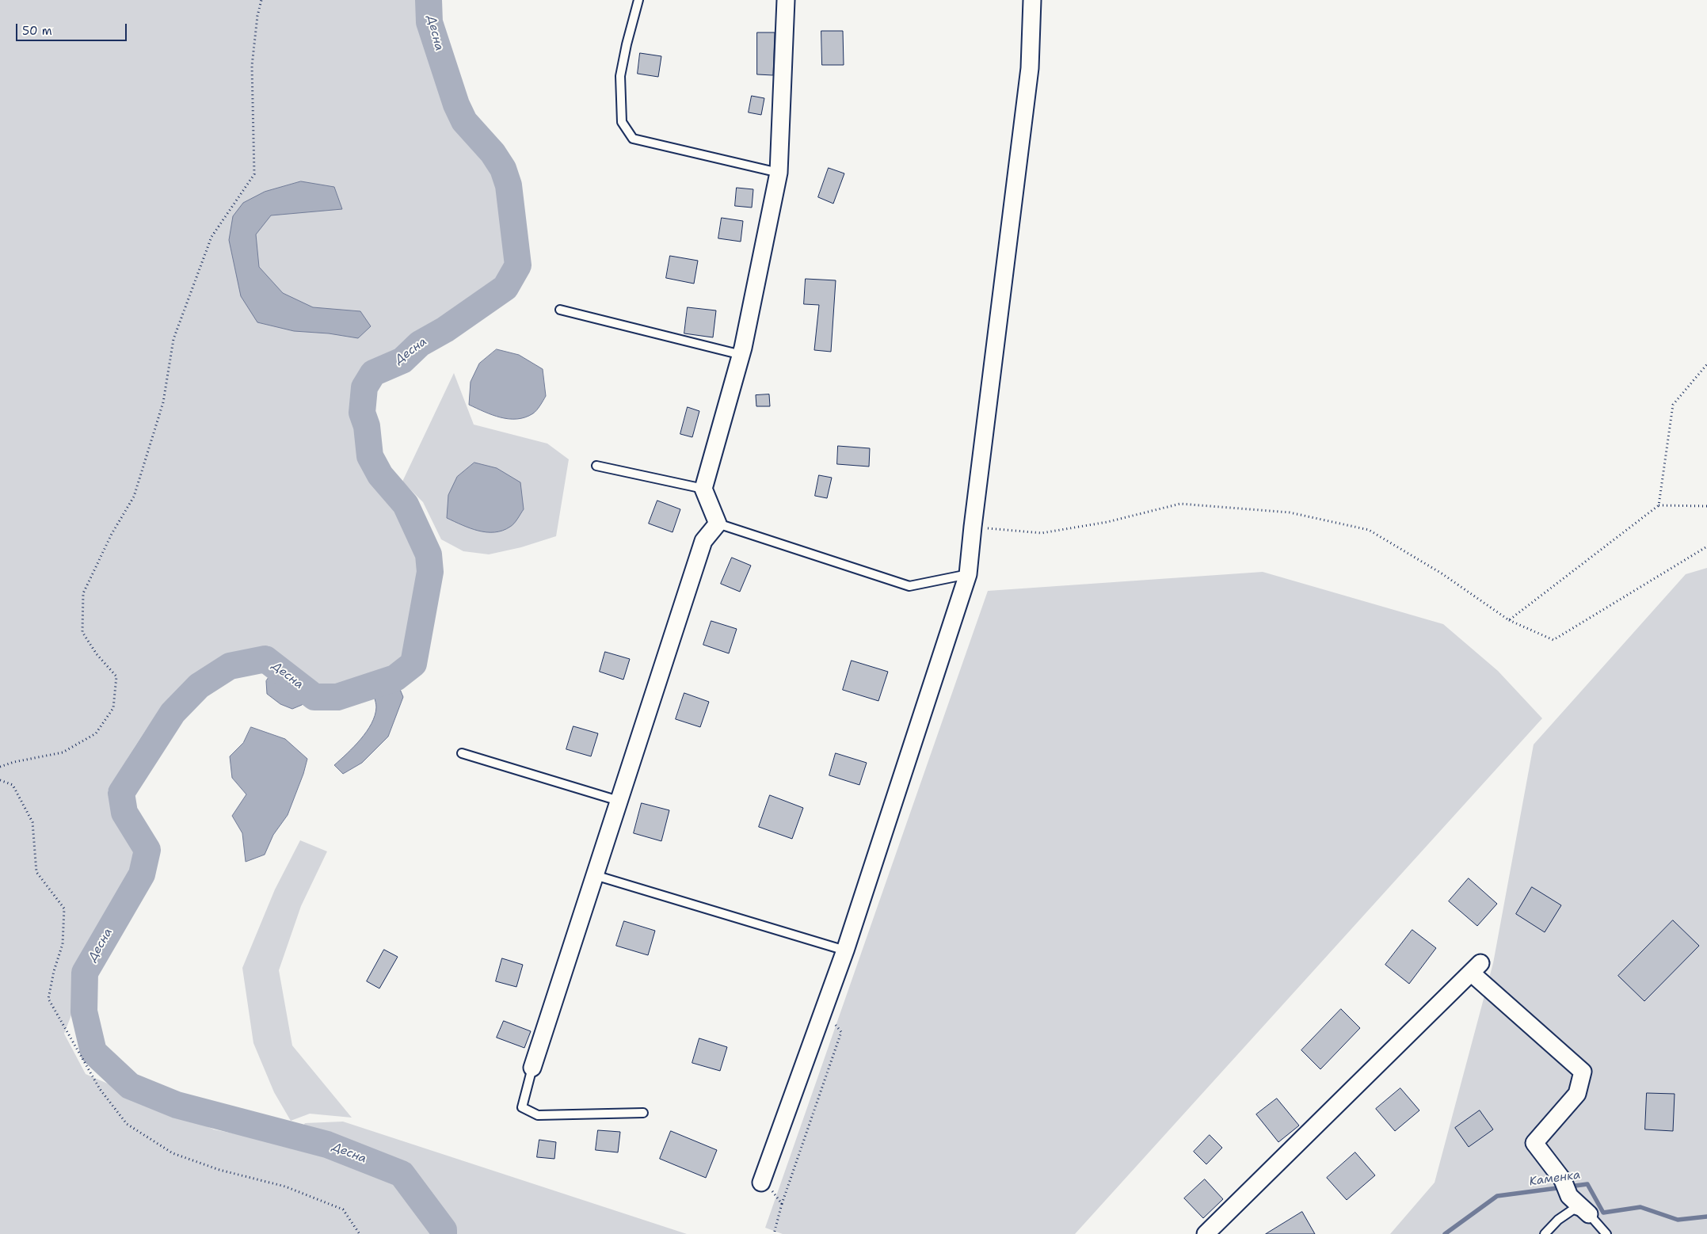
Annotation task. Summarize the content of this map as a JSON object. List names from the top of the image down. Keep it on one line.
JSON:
{"water":["Десна","Каменка"],"scale_bar":"50 m"}
